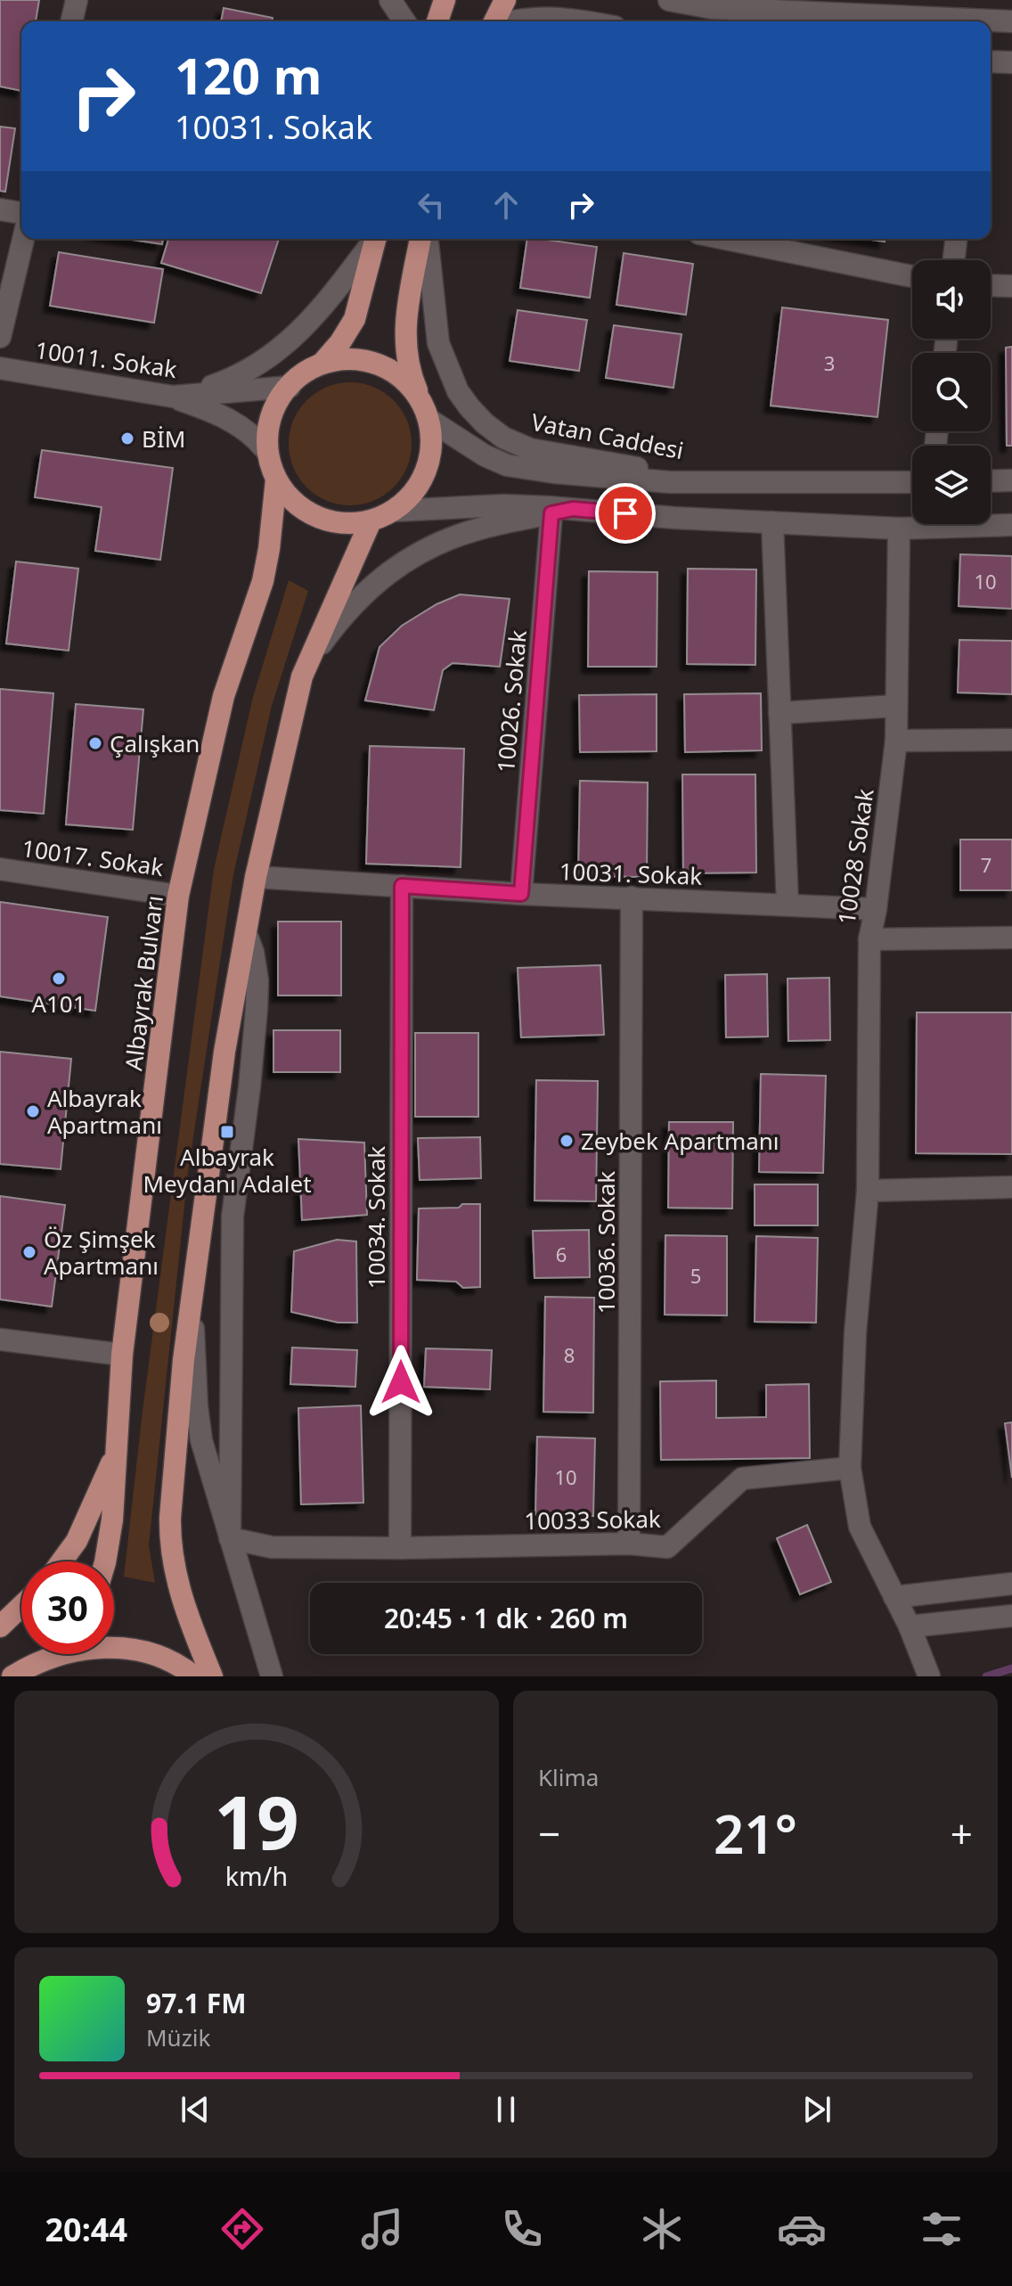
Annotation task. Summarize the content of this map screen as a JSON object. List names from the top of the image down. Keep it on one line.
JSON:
{"streets":{"main road":["Albayrak Bulvarı"],"street":["10011. Sokak","Vatan Caddesi","10026. Sokak","10028 Sokak","10017. Sokak","10031. Sokak","10034. Sokak","10036. Sokak","10033 Sokak"]},"crossings":[["10011. Sokak","Vatan Caddesi"],["10011. Sokak","Albayrak Bulvarı"],["Vatan Caddesi","Albayrak Bulvarı"],["10026. Sokak","10031. Sokak"],["10028 Sokak","10031. Sokak"],["10017. Sokak","Albayrak Bulvarı"],["10031. Sokak","10034. Sokak"],["10031. Sokak","10036. Sokak"],["10034. Sokak","10033 Sokak"],["10036. Sokak","10033 Sokak"]],"places":{"other":["BİM","Çalışkan","A101","Albayrak Apartmanı","Zeybek Apartmanı","Öz Şimşek Apartmanı"],"transit":["Albayrak Meydanı Adalet"]},"house_numbers":["3","10","7","6","5","8","10"],"page":{"turn":["120 m","10031. Sokak"],"limit":"30","trip":"20:45 · 1 dk · 260 m","tile":"Klima","heat":["−","21°","+"],"song":["97.1 FM","Müzik"],"tabs":"20:44","gauge":["19","km/h"]}}
